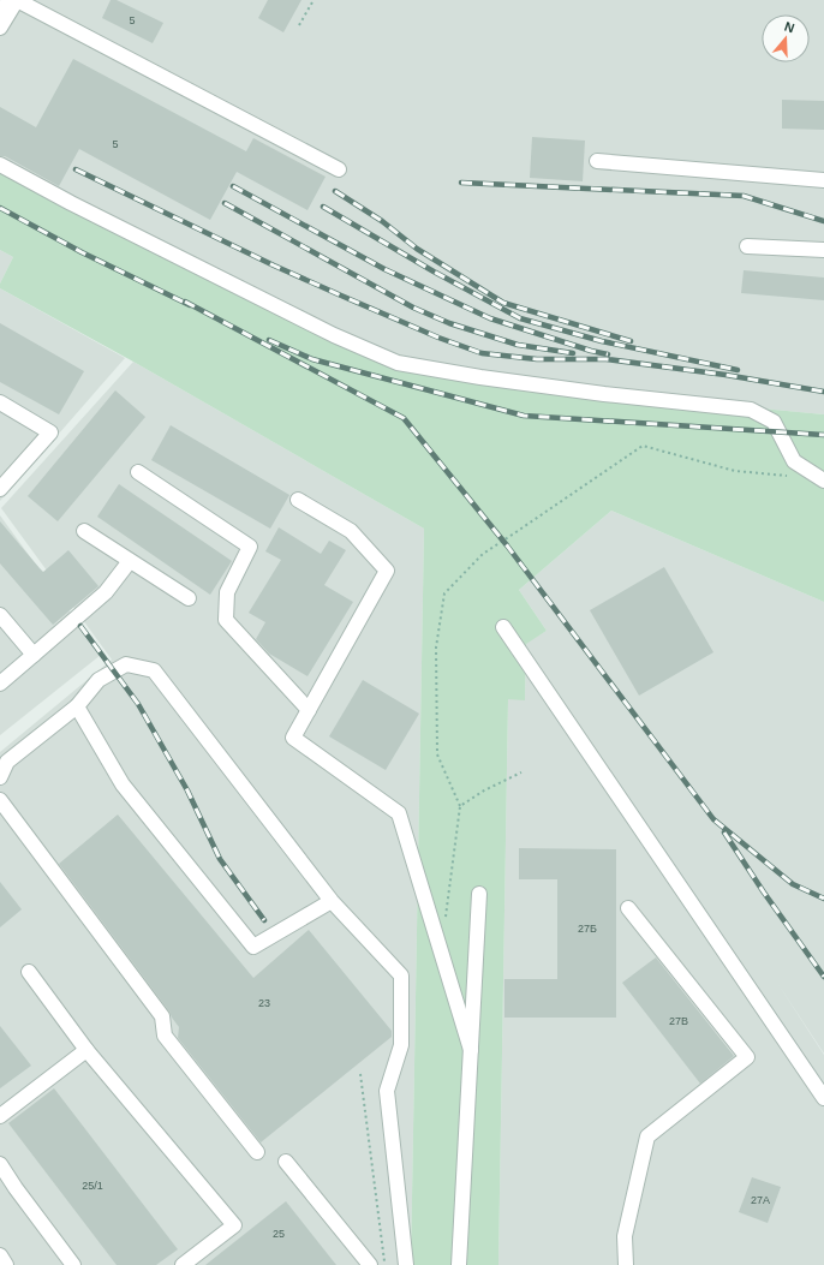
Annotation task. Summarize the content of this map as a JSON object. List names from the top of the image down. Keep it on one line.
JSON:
{"house_numbers":["5","5","27Б","23","27В","25/1","27А","25"],"north":"top"}
